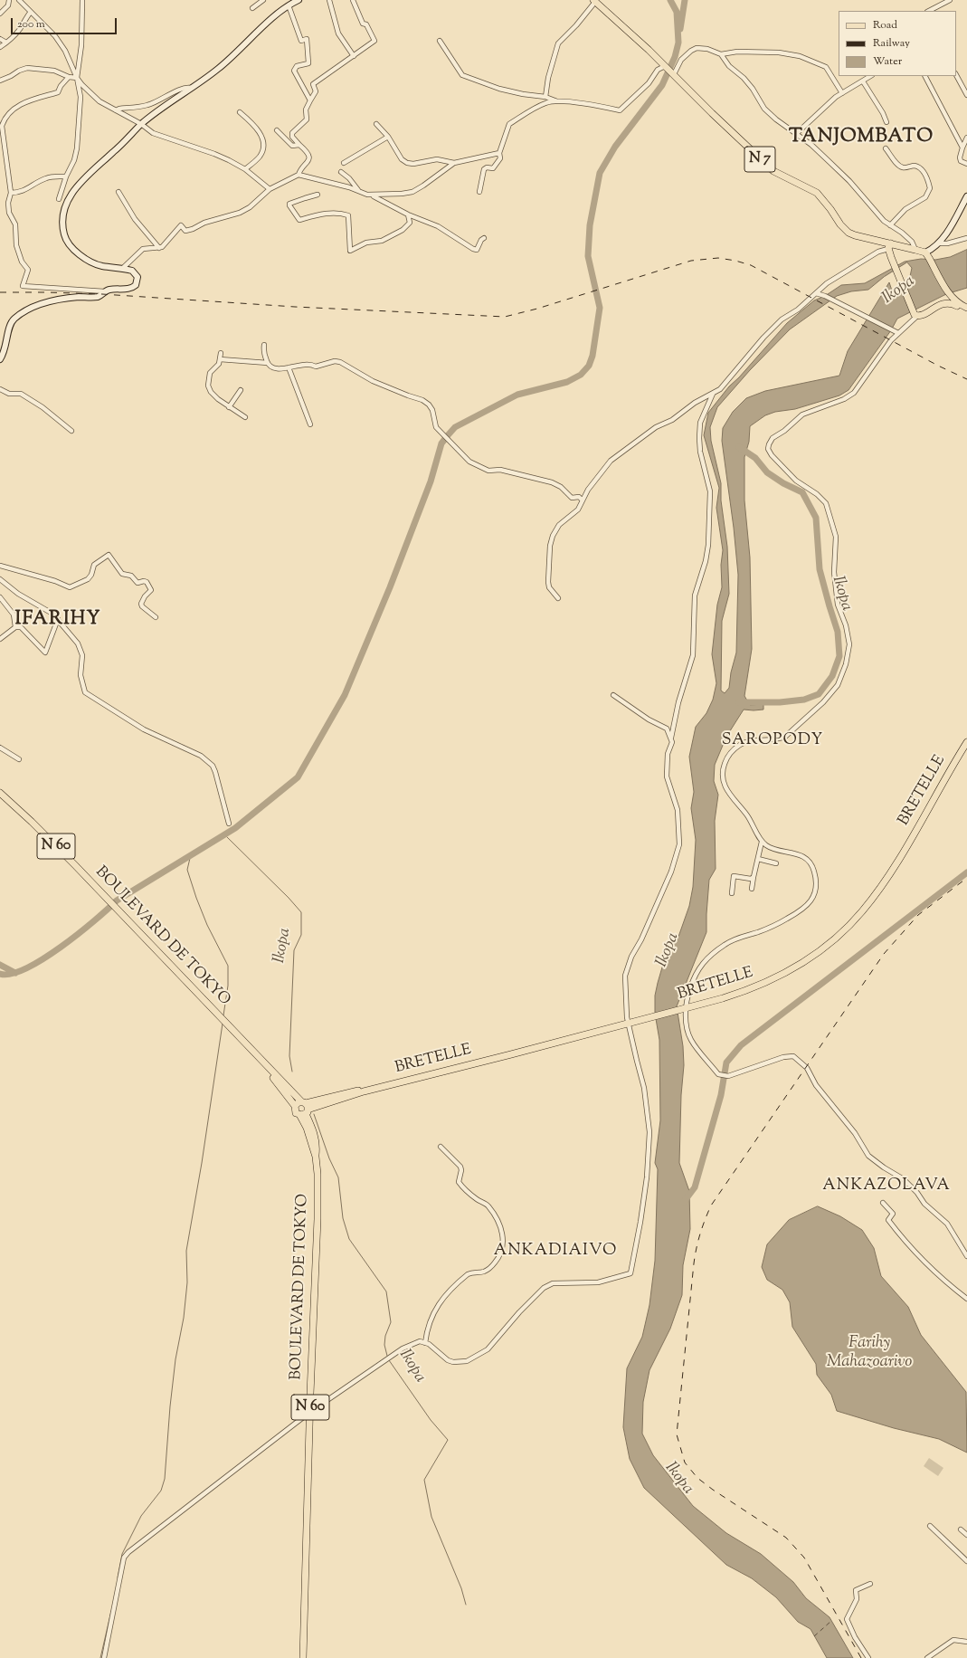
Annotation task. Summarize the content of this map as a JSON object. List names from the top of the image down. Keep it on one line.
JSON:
{"streets":{"main road":["N 7","BRETELLE","N 60","BOULEVARD DE TOKYO"]},"crossings":[["BRETELLE","BOULEVARD DE TOKYO"]],"districts":["TANJOMBATO","IFARIHY","SAROPODY","ANKAZOLAVA","ANKADIAIVO"],"water":["Ikopa","Farihy Mahazoarivo"],"legend":["Road","Railway","Water"],"scale_bar":"200 m"}
